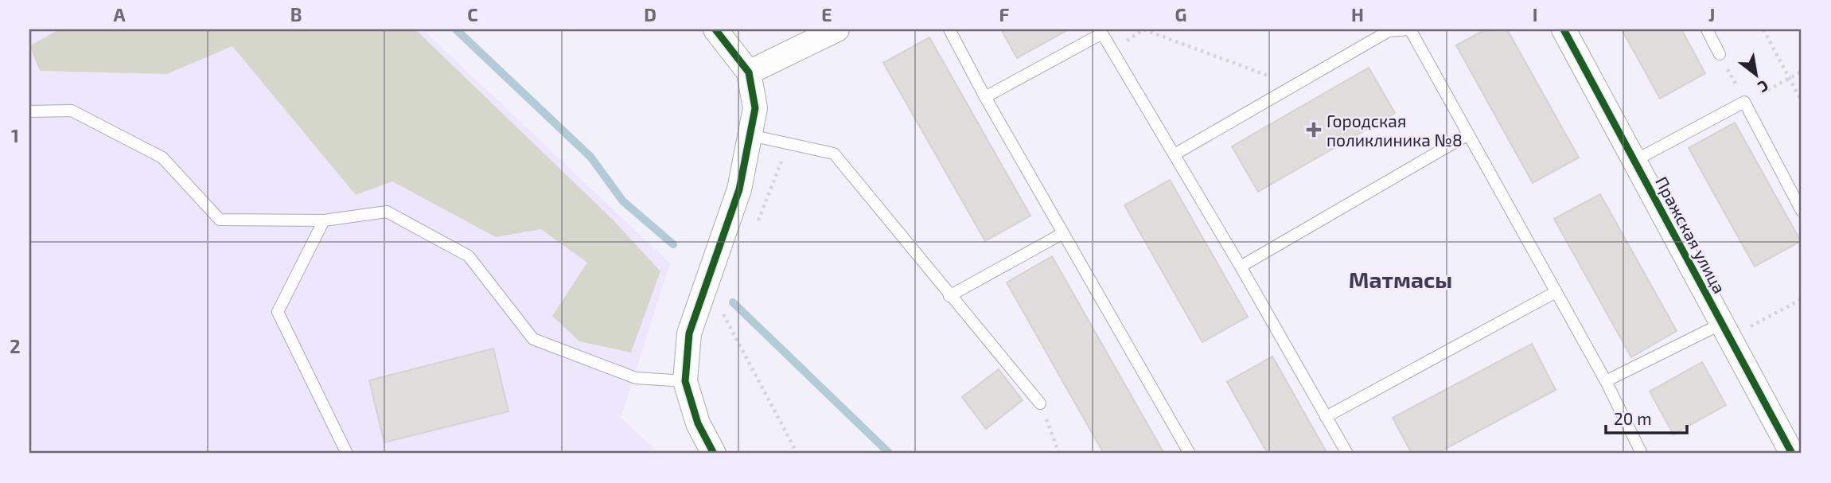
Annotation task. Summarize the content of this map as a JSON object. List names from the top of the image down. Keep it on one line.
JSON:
{"streets":{"street":["Пражская улица"]},"districts":["Матмасы"],"places":{"health":["Городская поликлиника №8"]},"scale_bar":"20 m","north":"bottom right","grid":{"columns":["A","B","C","D","E","F","G","H","I","J"],"rows":["1","2"]}}
